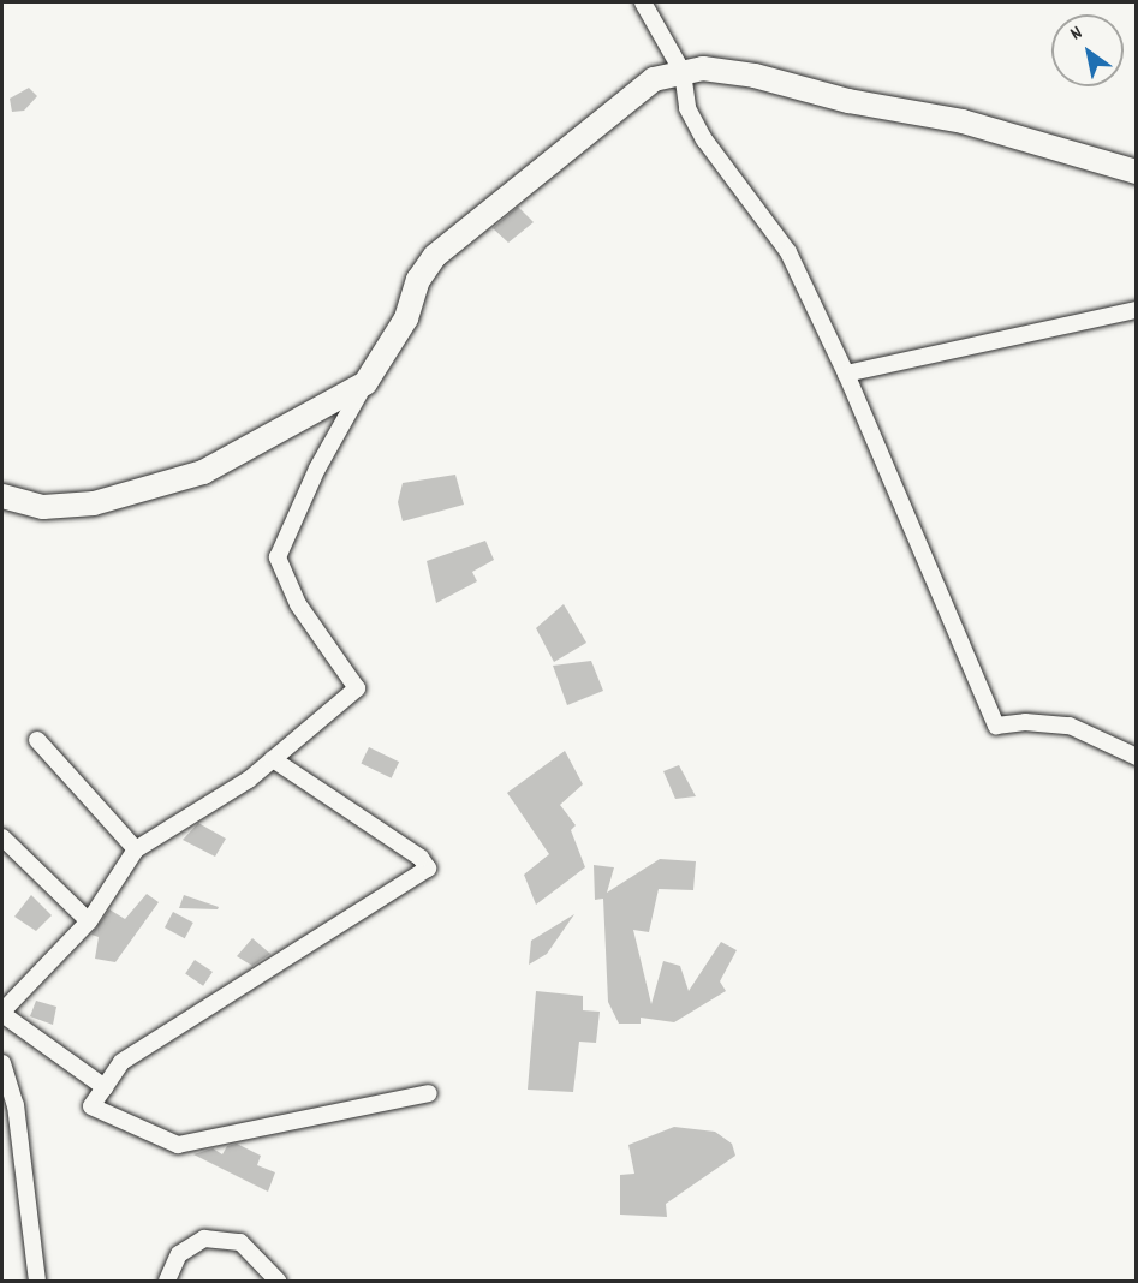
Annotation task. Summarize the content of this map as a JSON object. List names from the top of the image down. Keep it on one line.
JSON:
{"north":"top left"}
